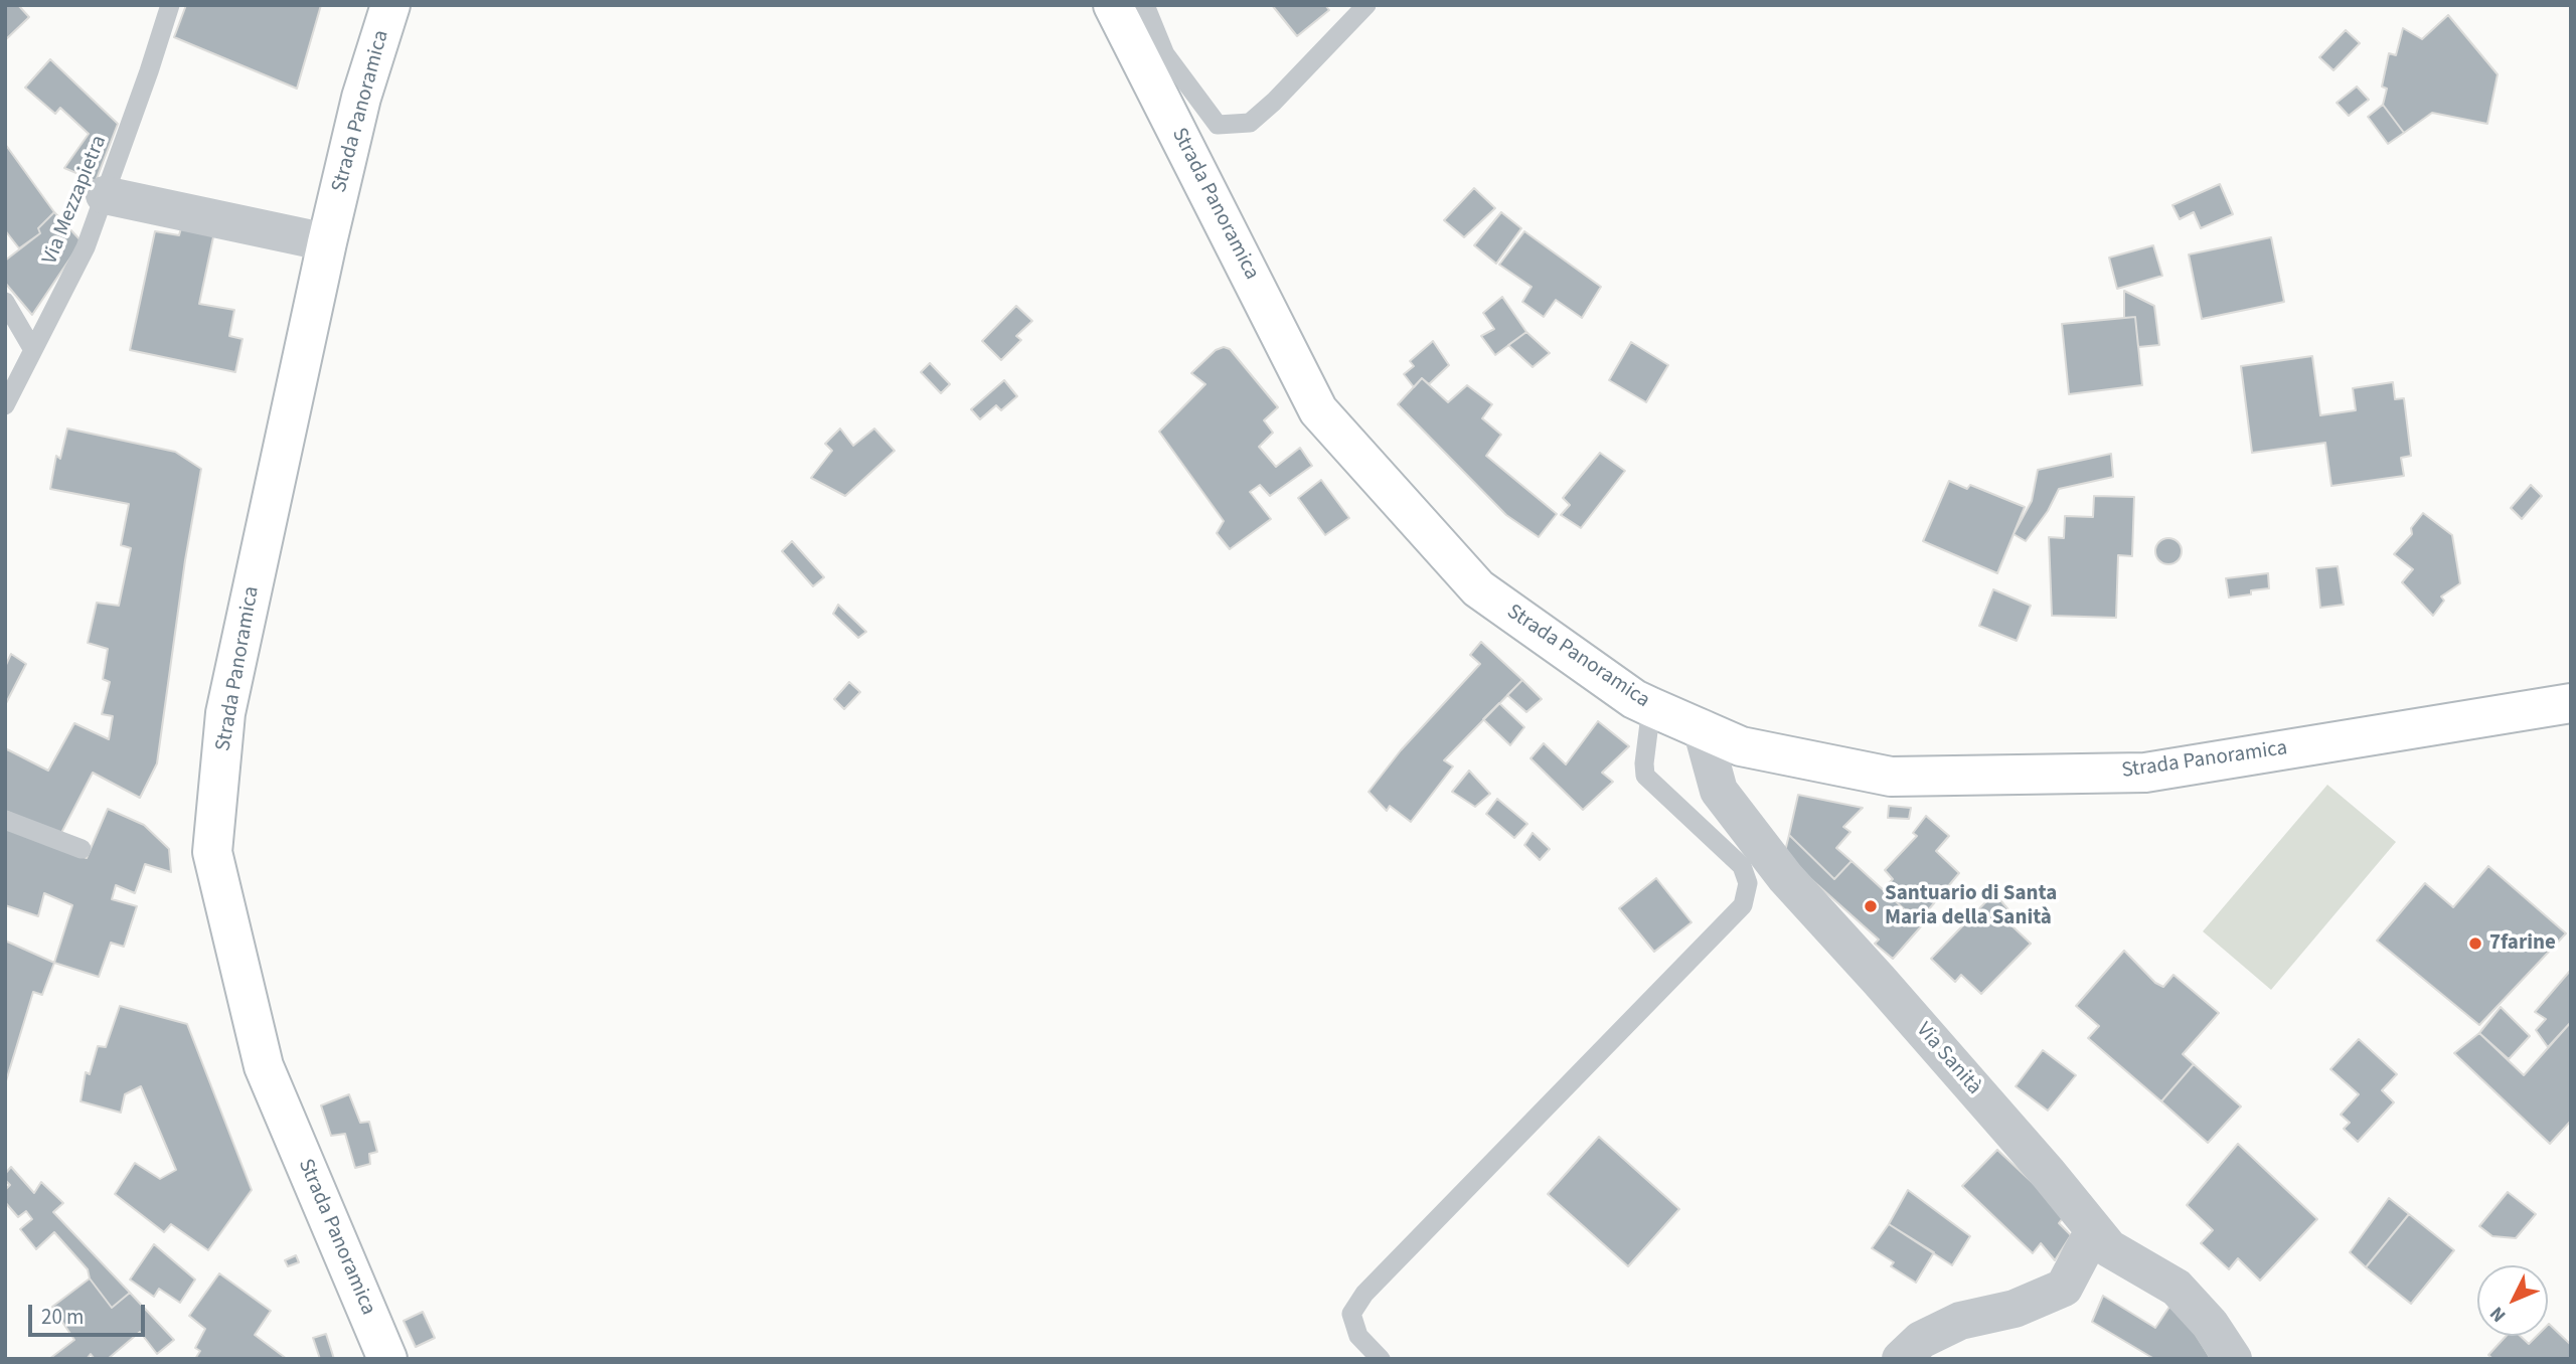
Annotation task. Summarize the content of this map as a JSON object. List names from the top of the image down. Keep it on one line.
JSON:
{"streets":{"main road":["Strada Panoramica"],"street":["Via Sanità"],"lane":["Via Mezzapietra"]},"crossings":[["Strada Panoramica","Via Sanità"]],"places":["Santuario di Santa Maria della Sanità","7farine"],"scale_bar":"20 m","north":"bottom left"}
